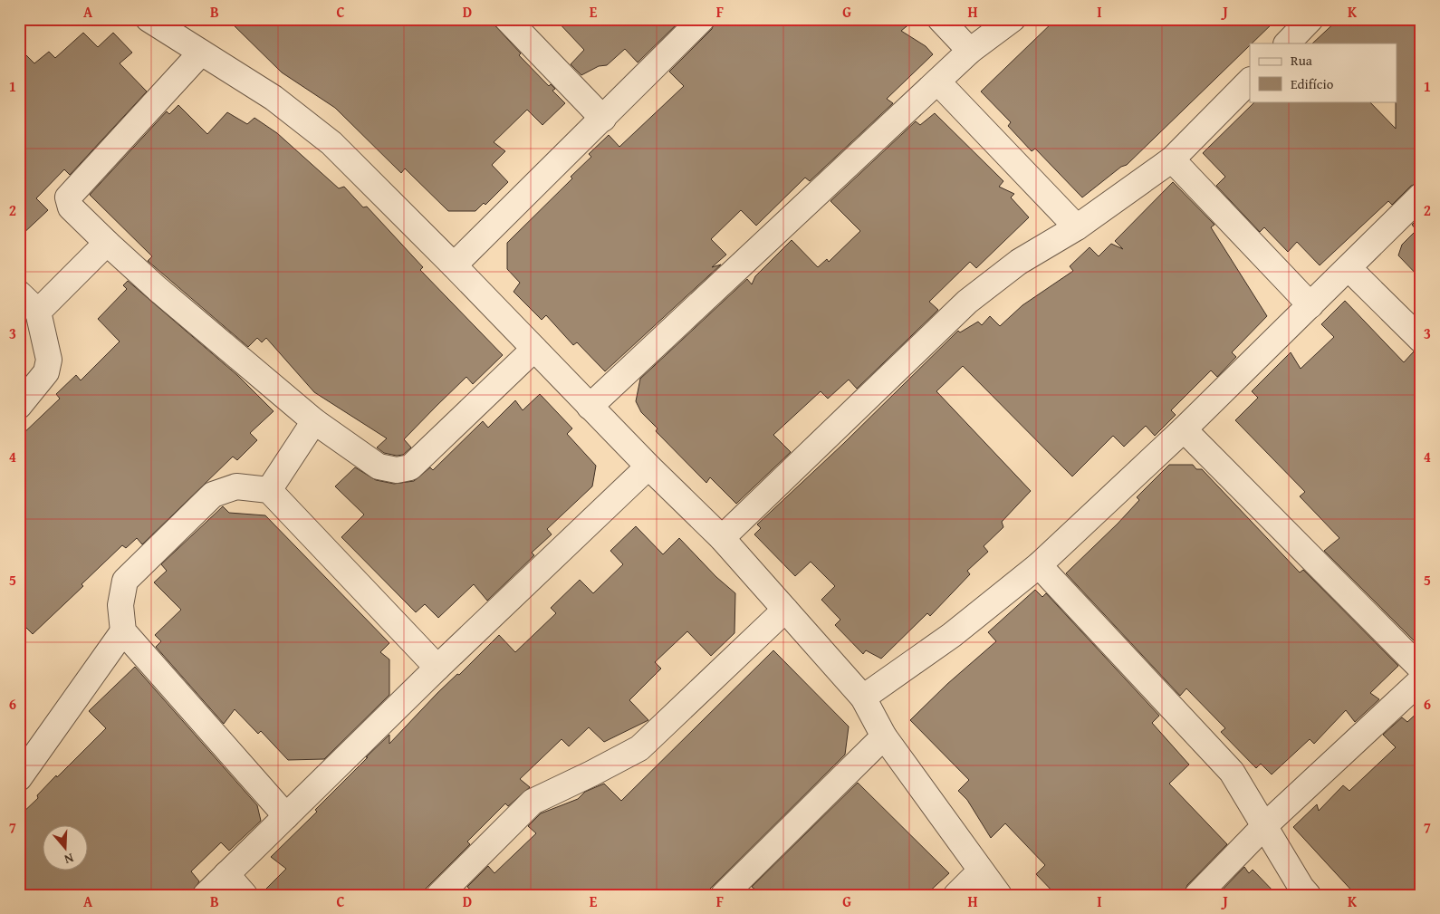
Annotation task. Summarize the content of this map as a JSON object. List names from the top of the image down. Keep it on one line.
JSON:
{"legend":["Rua","Edifício"],"north":"bottom","grid":{"columns":["A","B","C","D","E","F","G","H","I","J","K"],"rows":["1","2","3","4","5","6","7"]}}
